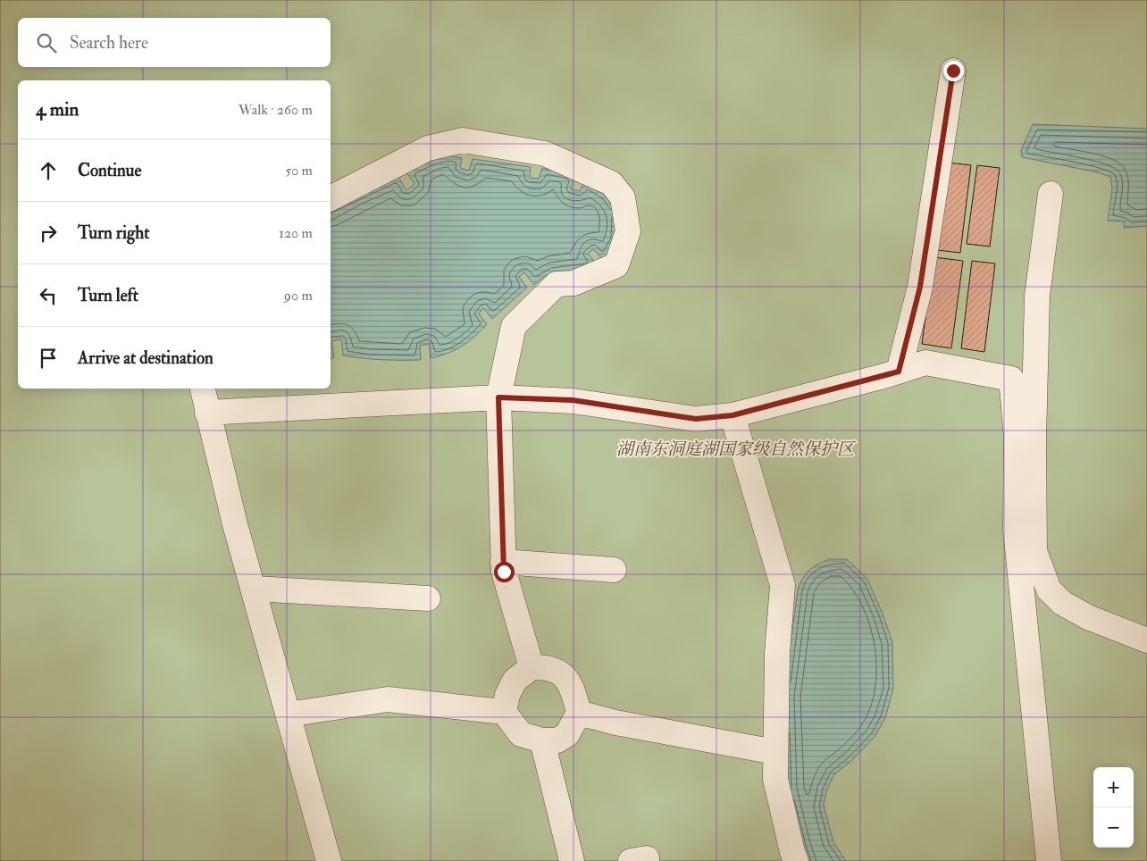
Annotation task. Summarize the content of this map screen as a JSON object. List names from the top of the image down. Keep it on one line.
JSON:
{"parks":["湖南东洞庭湖国家级自然保护区"],"page":{"search":"Search here","heading":["4 min","Walk · 260 m"],"list":[["Continue","50 m"],["Turn right","120 m"],["Turn left","90 m"],"Arrive at destination"],"map_buttons":["+","−"]}}
